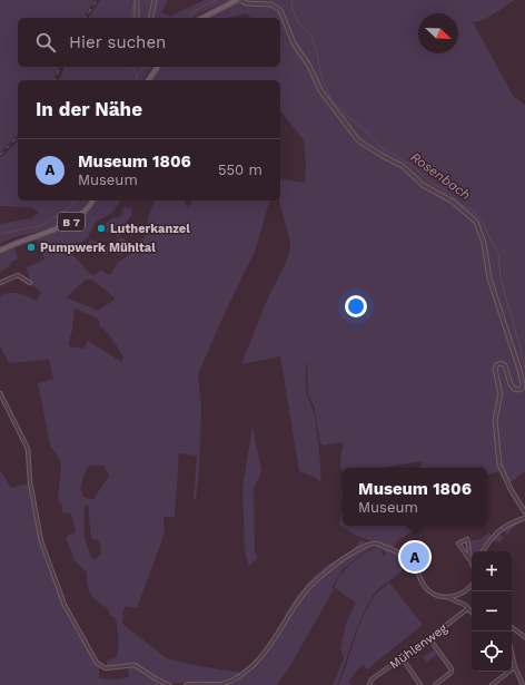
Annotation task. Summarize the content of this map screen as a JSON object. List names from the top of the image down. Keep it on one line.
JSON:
{"streets":{"main road":["B 7"],"street":["Mühlenweg"]},"water":["Rosenbach"],"places":["Lutherkanzel","Pumpwerk Mühltal"],"north":"bottom right","page":{"search":"Hier suchen","heading":"In der Nähe","list":[{"mark":"A","name":"Museum 1806","note":"Museum","value":"550 m"}],"popup":["Museum 1806","Museum"],"pins":"A","map_buttons":["+","−"]}}
